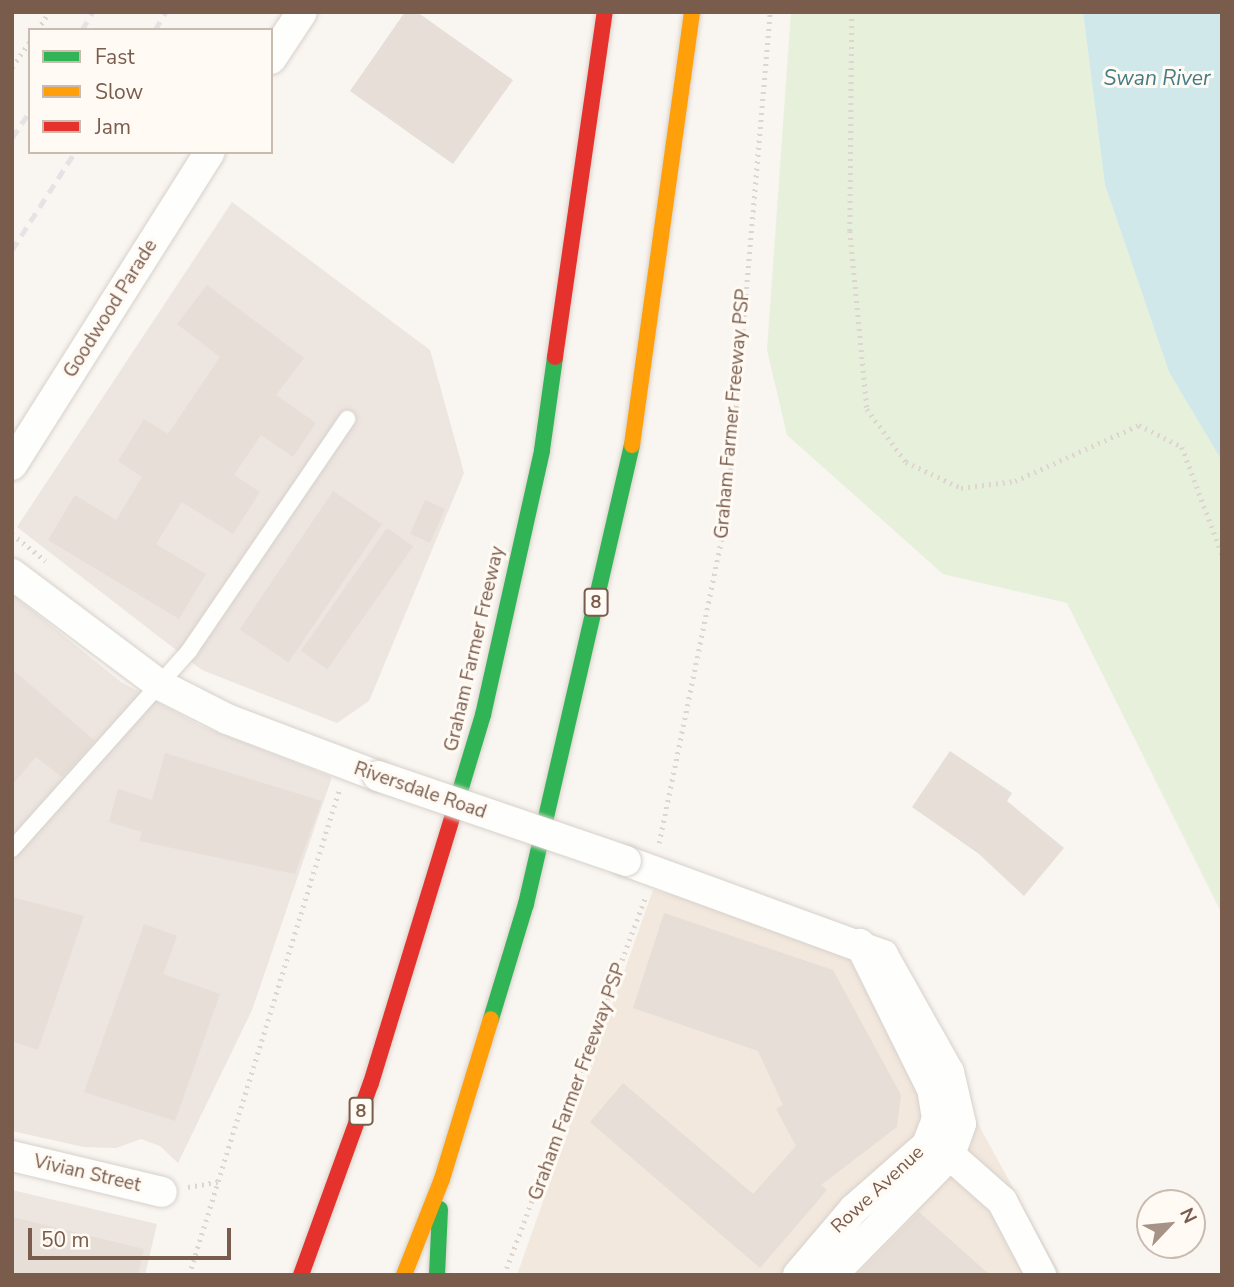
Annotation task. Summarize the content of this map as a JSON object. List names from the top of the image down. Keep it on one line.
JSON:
{"streets":{"highway":["8","Graham Farmer Freeway"],"street":["Goodwood Parade","Riversdale Road","Vivian Street","Rowe Avenue"],"path":["Graham Farmer Freeway PSP"]},"crossings":[["Riversdale Road","Rowe Avenue"]],"water":["Swan River"],"legend":["Fast","Slow","Jam"],"scale_bar":"50 m","north":"top right"}
